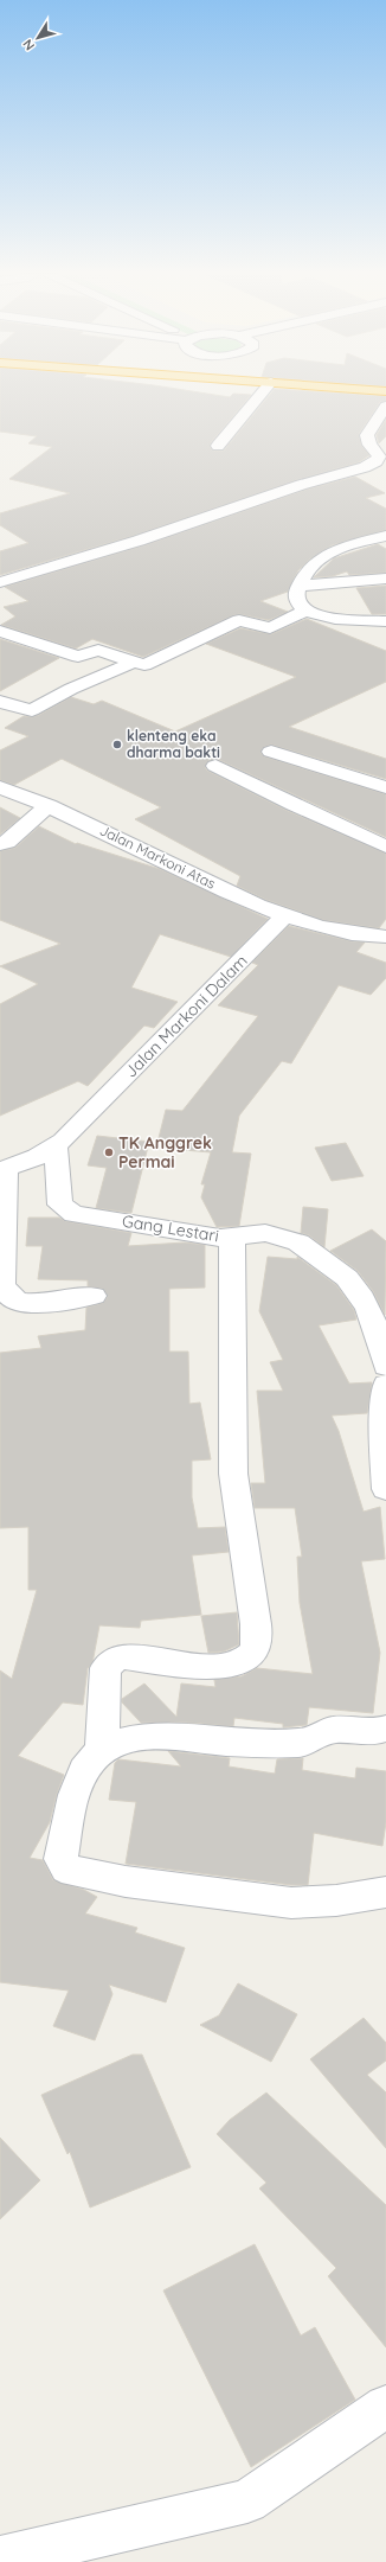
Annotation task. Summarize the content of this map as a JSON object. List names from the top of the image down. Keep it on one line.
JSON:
{"streets":{"street":["Jalan Markoni Atas","Jalan Markoni Dalam","Gang Lestari"]},"crossings":[["Jalan Markoni Atas","Jalan Markoni Dalam"],["Jalan Markoni Dalam","Gang Lestari"]],"places":["klenteng eka dharma bakti","TK Anggrek Permai"],"north":"bottom left"}
